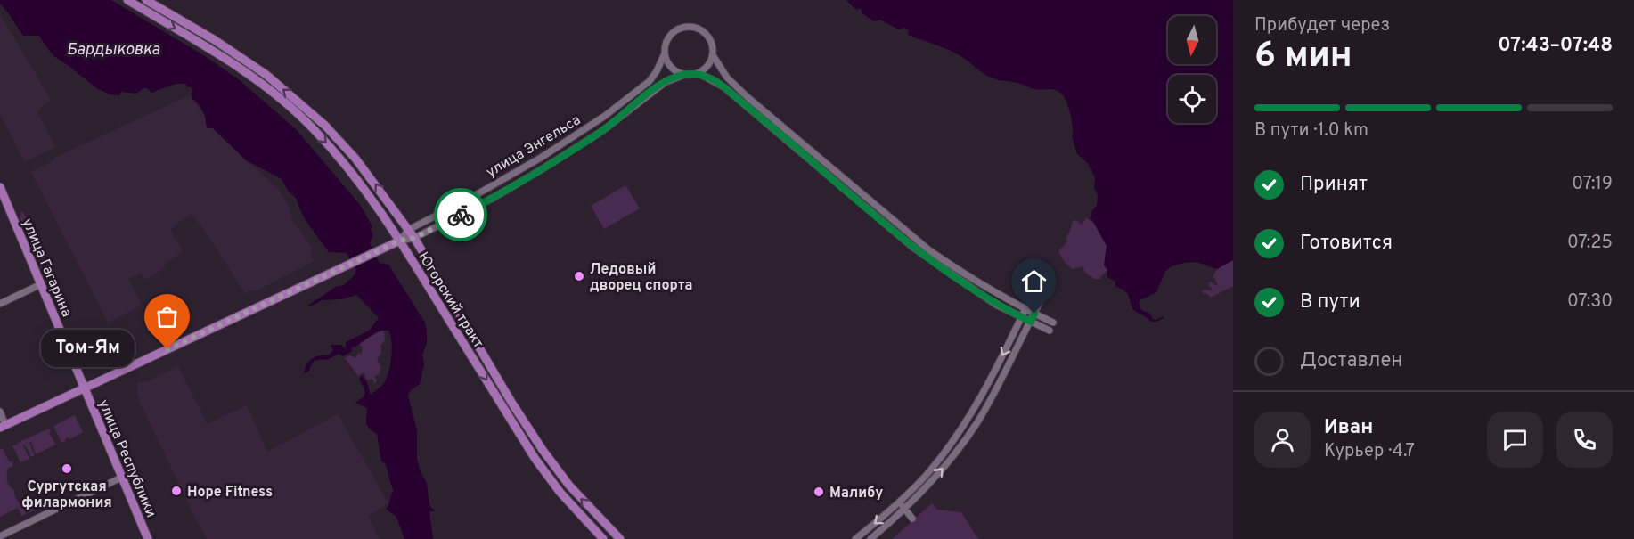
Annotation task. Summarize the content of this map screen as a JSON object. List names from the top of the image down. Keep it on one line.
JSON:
{"streets":{"main road":["улица Энгельса","улица Гагарина","Югорский тракт","улица Республики"]},"crossings":[["улица Энгельса","улица Гагарина"],["улица Энгельса","Югорский тракт"],["улица Энгельса","улица Республики"],["улица Гагарина","улица Республики"]],"water":["Бардыковка"],"places":["Ледовый дворец спорта","Том-Ям","Сургутская филармония","Hope Fitness","Малибу"],"north":"bottom","page":{"heading":["6 мин","Прибудет через","07:43–07:48"],"panel":["Иван","Курьер · 4.7"],"bar":"В пути · 1.0 km","list":[["Принят","07:19"],["Готовится","07:25"],["В пути","07:30"],"Доставлен"],"bubble":"Том-Ям"}}
